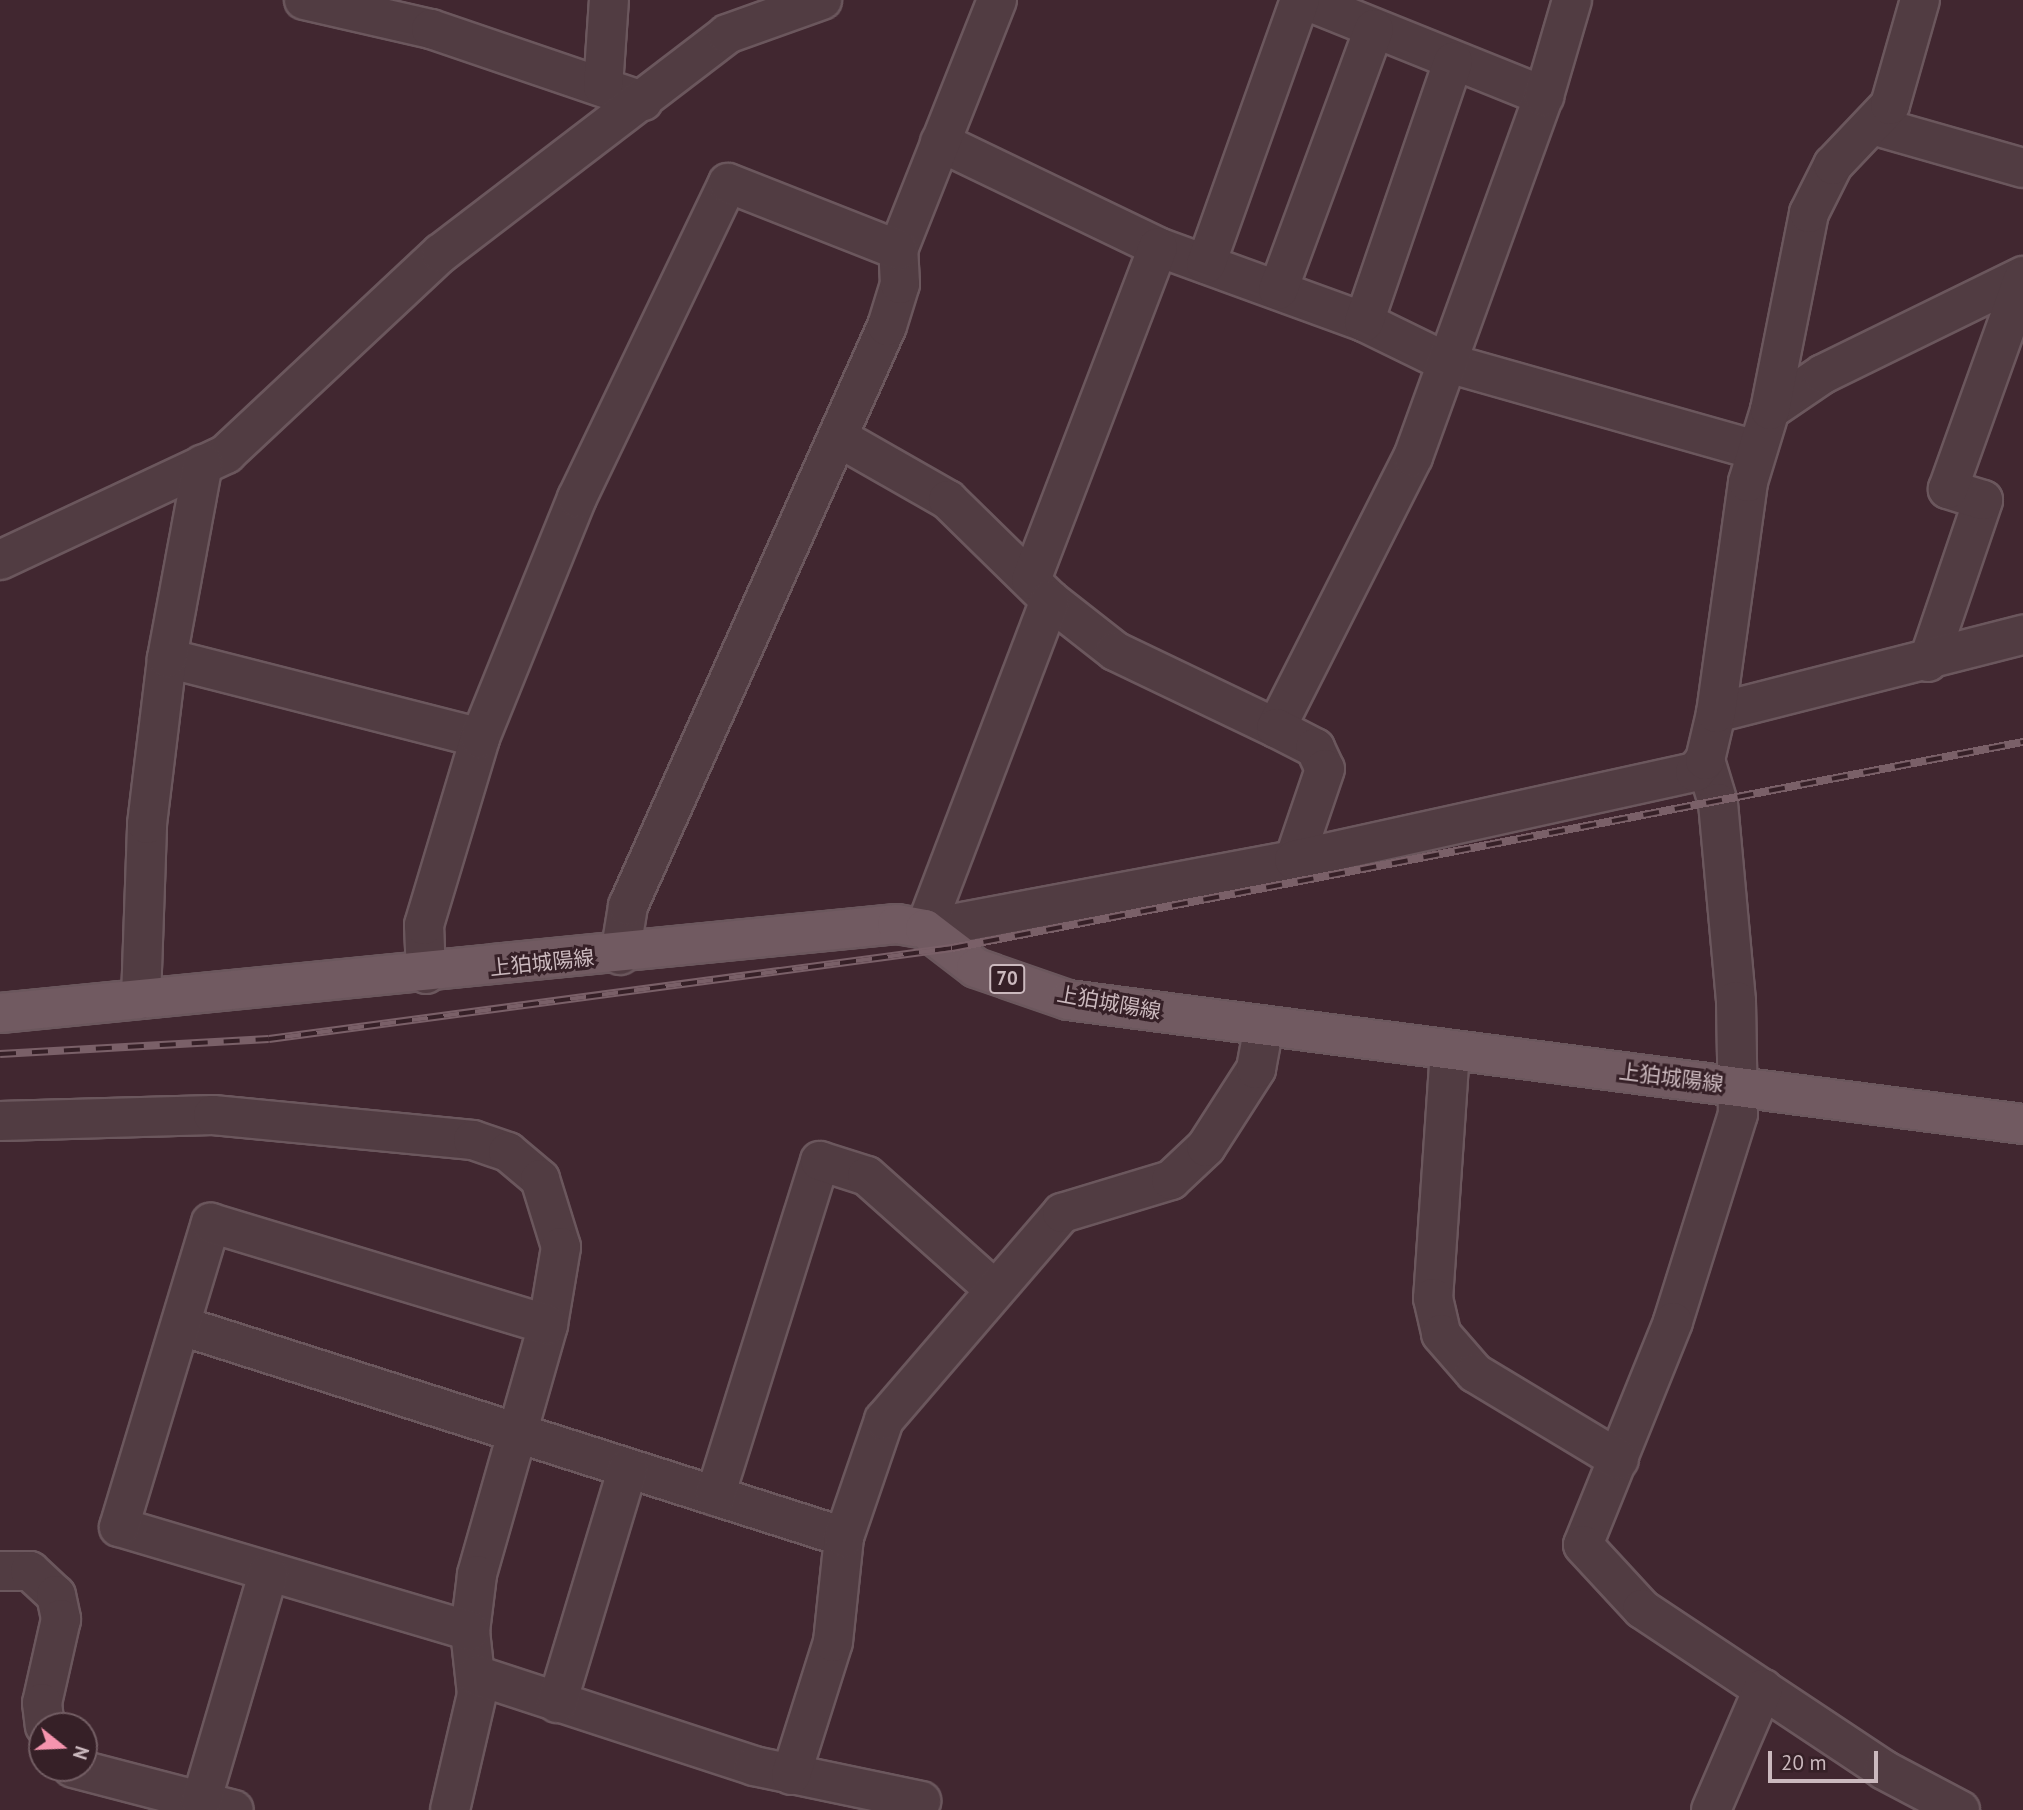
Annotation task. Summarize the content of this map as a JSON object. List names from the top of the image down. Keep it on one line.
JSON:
{"streets":{"main road":["上狛城陽線","70"]},"scale_bar":"20 m","north":"right"}
